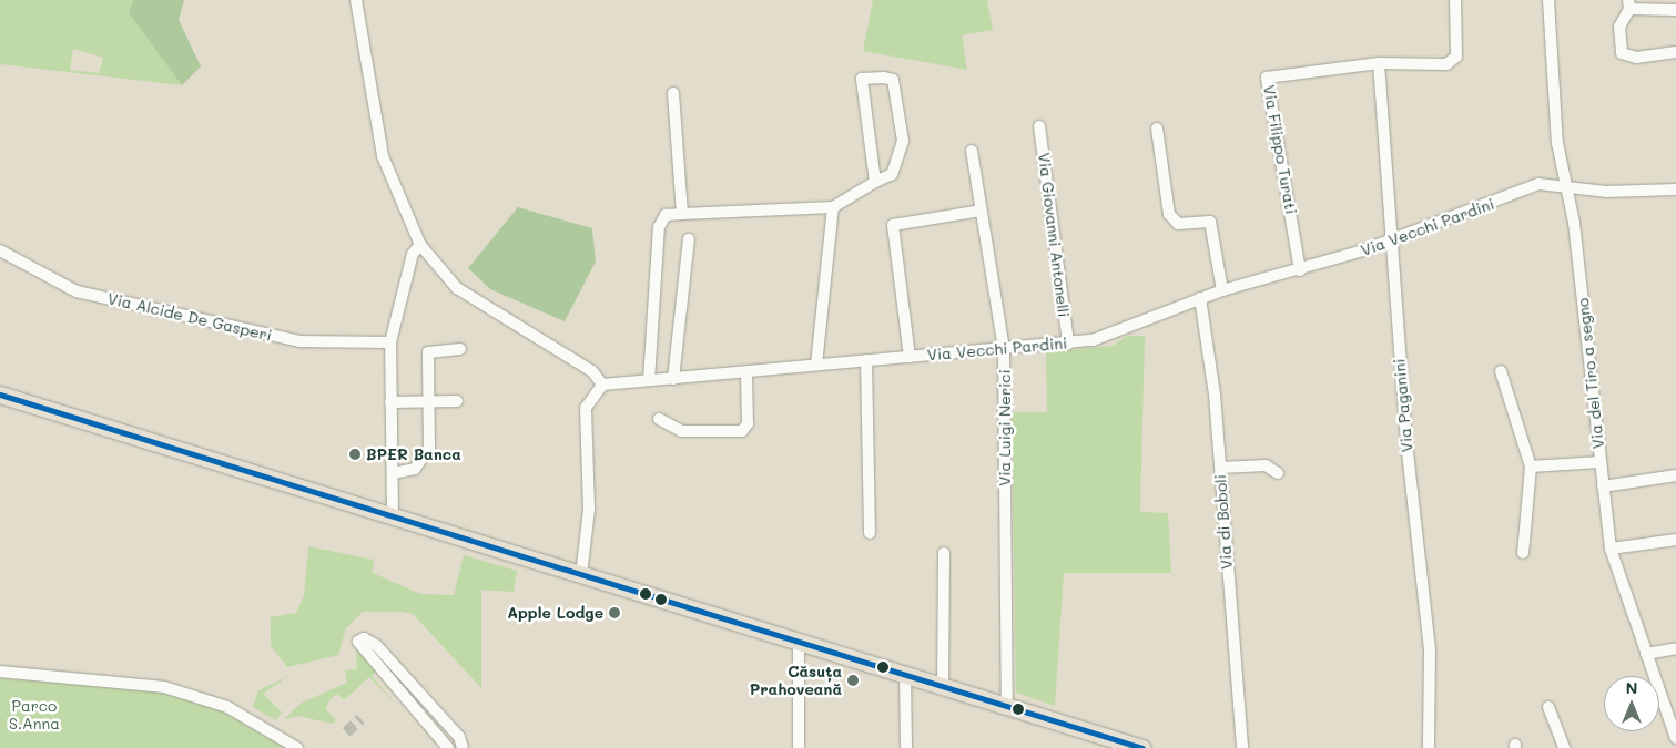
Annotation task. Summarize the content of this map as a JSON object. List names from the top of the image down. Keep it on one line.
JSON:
{"streets":{"street":["Via Filippo Turati","Via Vecchi Pardini","Via Giovanni Antonelli","Via Alcide De Gasperi","Via del Tiro a segno","Via Paganini","Via Luigi Nerici","Via di Boboli"]},"crossings":[["Via Filippo Turati","Via Vecchi Pardini"],["Via Filippo Turati","Via Paganini"],["Via Vecchi Pardini","Via Giovanni Antonelli"],["Via Vecchi Pardini","Via del Tiro a segno"],["Via Vecchi Pardini","Via Paganini"],["Via Vecchi Pardini","Via Luigi Nerici"],["Via Vecchi Pardini","Via di Boboli"]],"parks":["Parco S.Anna"],"places":["BPER Banca","Apple Lodge","Căsuța Prahoveană"],"north":"top"}
